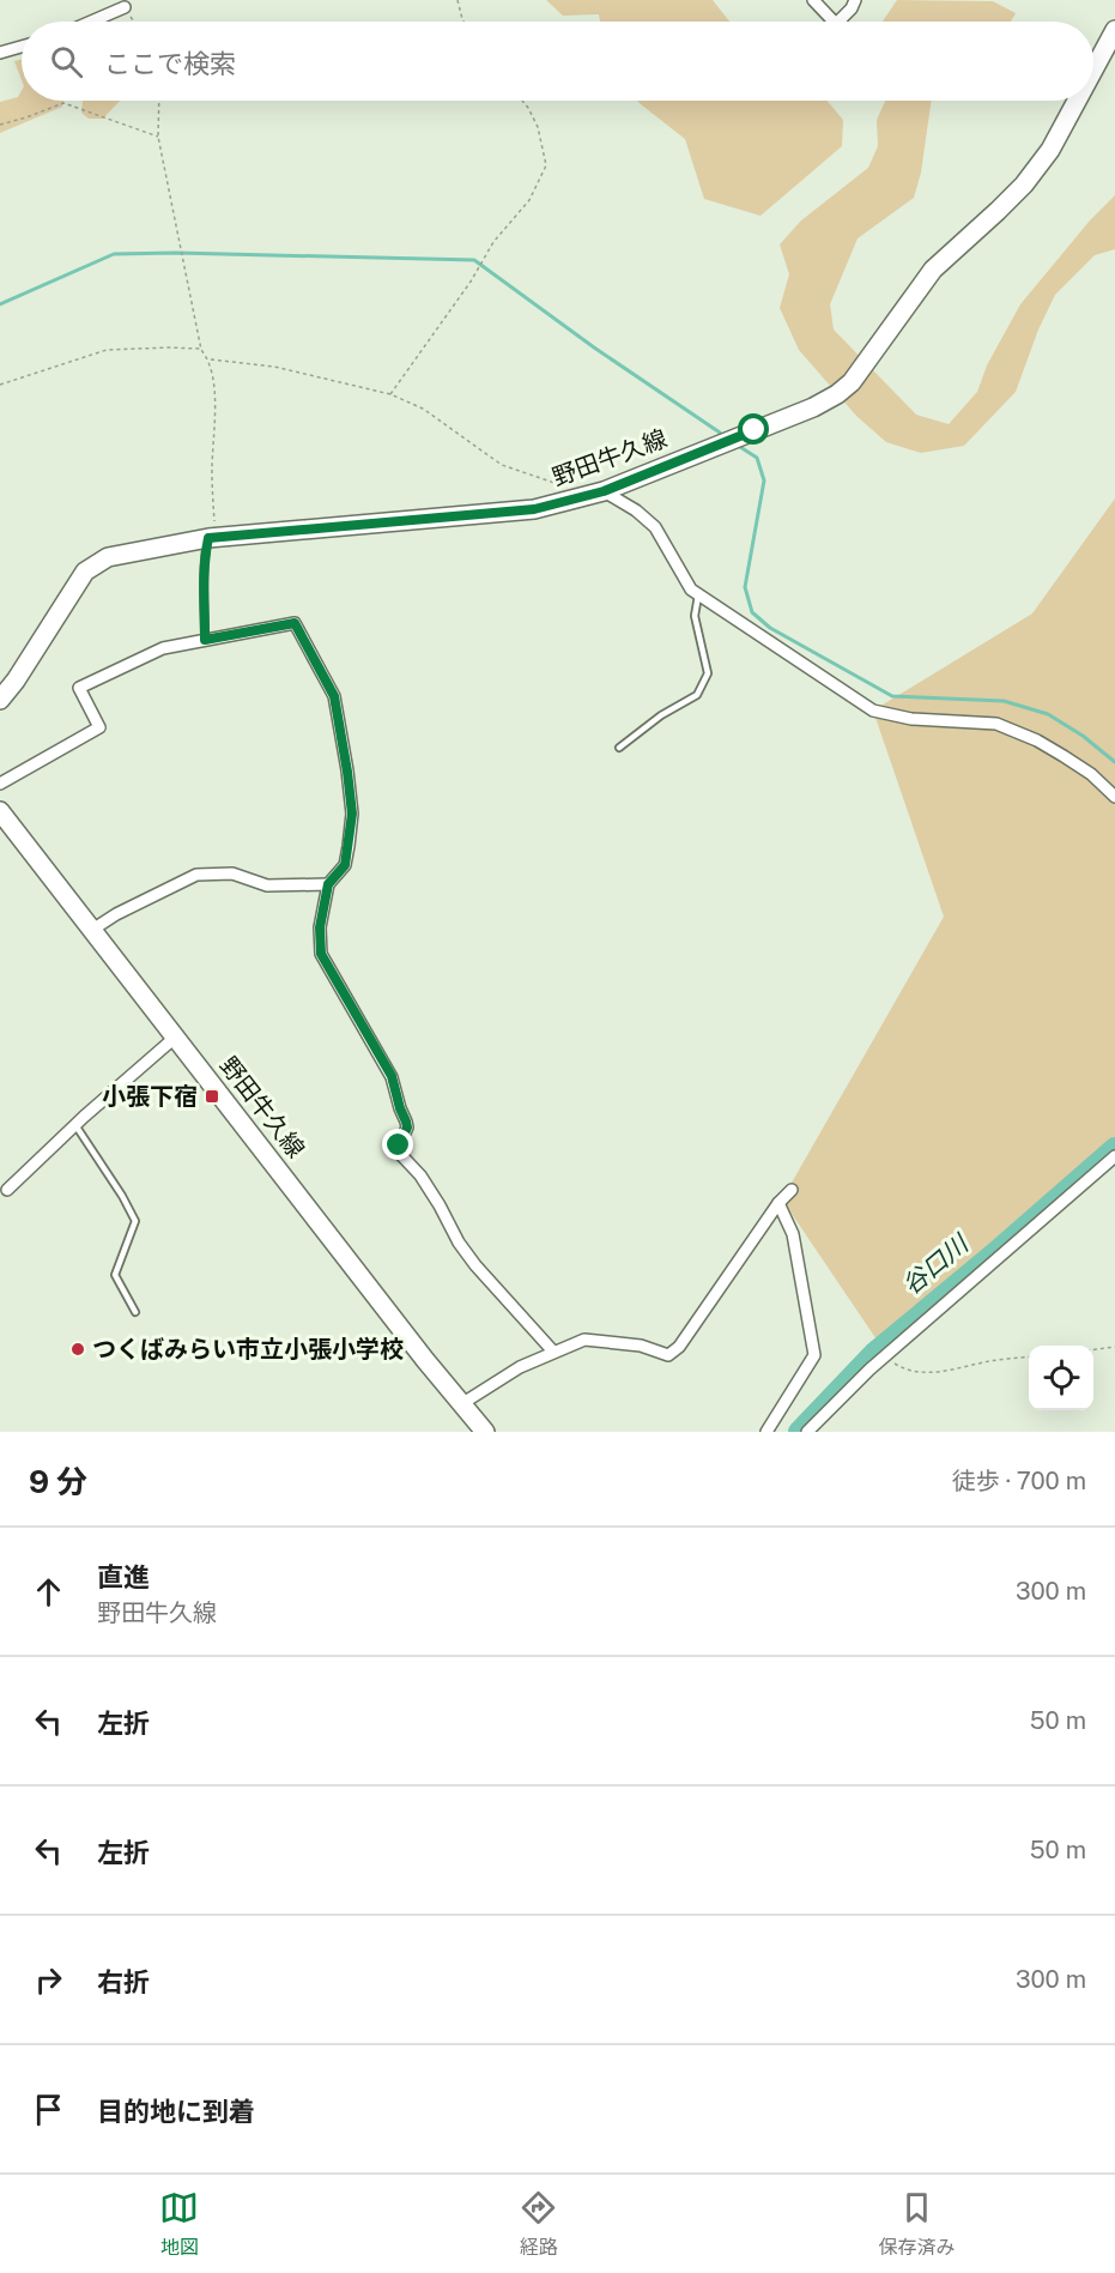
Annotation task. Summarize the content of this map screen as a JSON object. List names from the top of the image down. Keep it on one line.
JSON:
{"streets":{"main road":["野田牛久線"]},"water":["谷口川"],"places":{"transit":["小張下宿"],"other":["つくばみらい市立小張小学校"]},"page":{"search":"ここで検索","heading":["9 分","徒歩 · 700 m"],"list":[["直進","野田牛久線","300 m"],["左折","50 m"],["左折","50 m"],["右折","300 m"],"目的地に到着"],"nav":["地図","経路","保存済み"]}}
